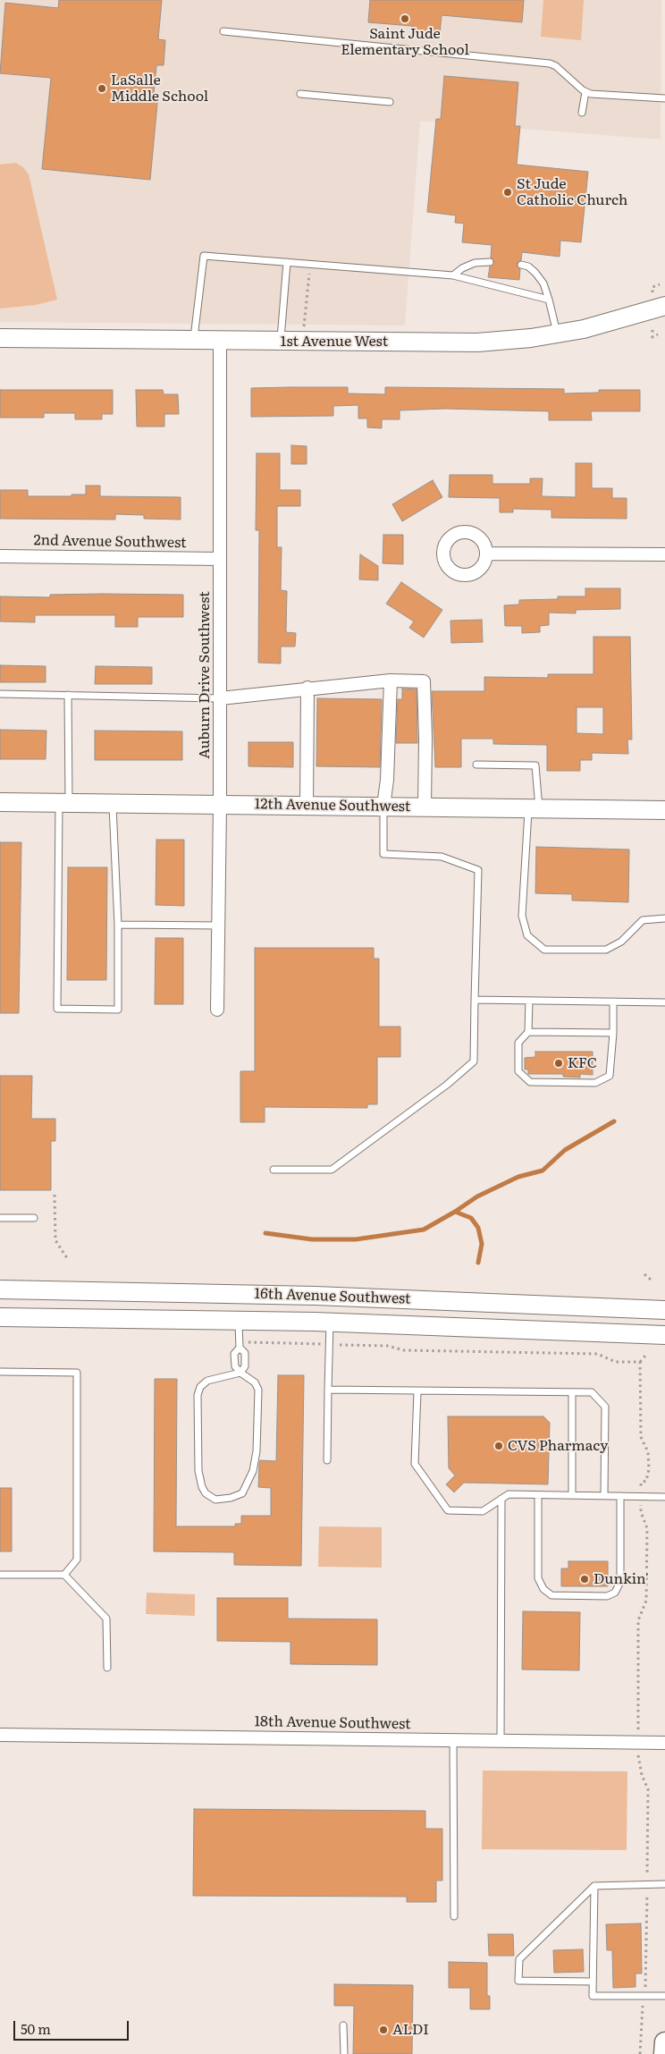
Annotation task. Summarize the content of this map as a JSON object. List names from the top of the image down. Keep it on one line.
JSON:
{"streets":{"street":["1st Avenue West","2nd Avenue Southwest","Auburn Drive Southwest","12th Avenue Southwest","16th Avenue Southwest","18th Avenue Southwest"]},"crossings":[["1st Avenue West","Auburn Drive Southwest"],["2nd Avenue Southwest","Auburn Drive Southwest"],["Auburn Drive Southwest","12th Avenue Southwest"]],"places":["Saint Jude Elementary School","LaSalle Middle School","St Jude Catholic Church","KFC","CVS Pharmacy","Dunkin'","ALDI"],"scale_bar":"50 m"}
